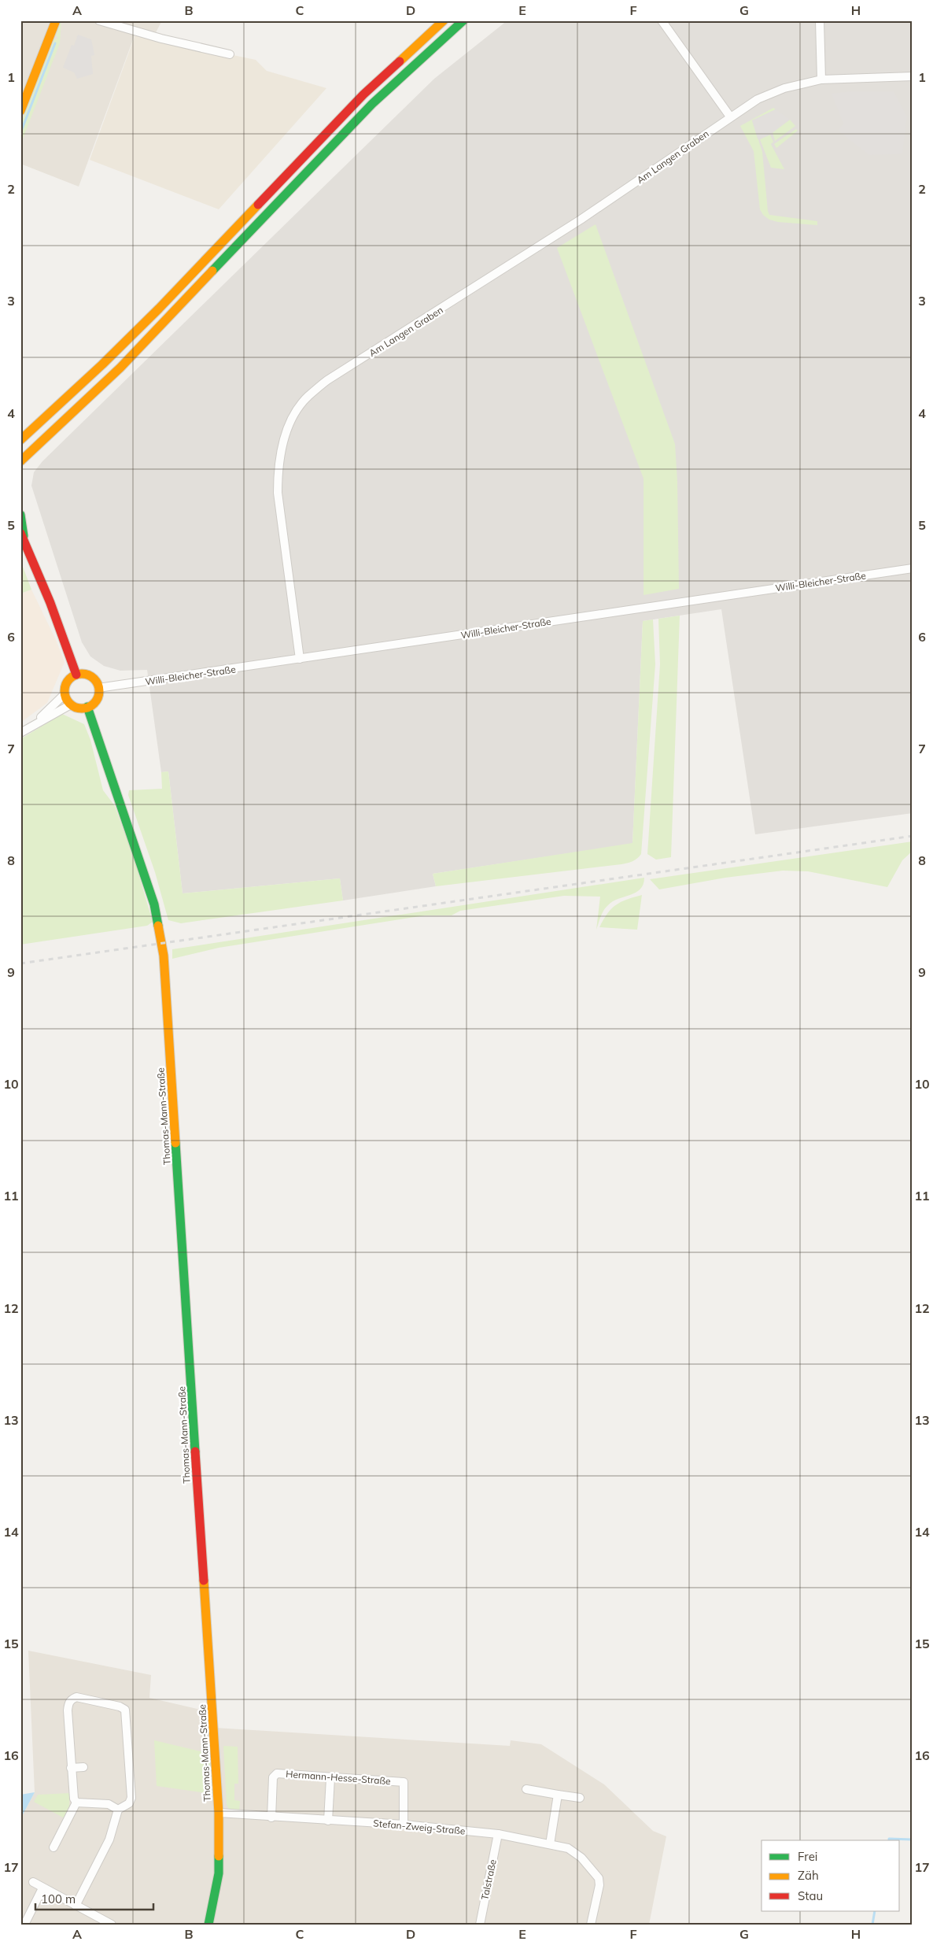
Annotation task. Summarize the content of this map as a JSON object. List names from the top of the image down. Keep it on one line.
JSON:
{"streets":{"main road":["Thomas-Mann-Straße"],"street":["Am Langen Graben","Willi-Bleicher-Straße","Hermann-Hesse-Straße","Stefan-Zweig-Straße","Talstraße"]},"crossings":[["Am Langen Graben","Willi-Bleicher-Straße"],["Willi-Bleicher-Straße","Thomas-Mann-Straße"],["Thomas-Mann-Straße","Stefan-Zweig-Straße"],["Hermann-Hesse-Straße","Stefan-Zweig-Straße"],["Stefan-Zweig-Straße","Talstraße"]],"legend":["Frei","Zäh","Stau"],"scale_bar":"100 m","grid":{"columns":["A","B","C","D","E","F","G","H"],"rows":["1","2","3","4","5","6","7","8","9","10","11","12","13","14","15","16","17"]}}
